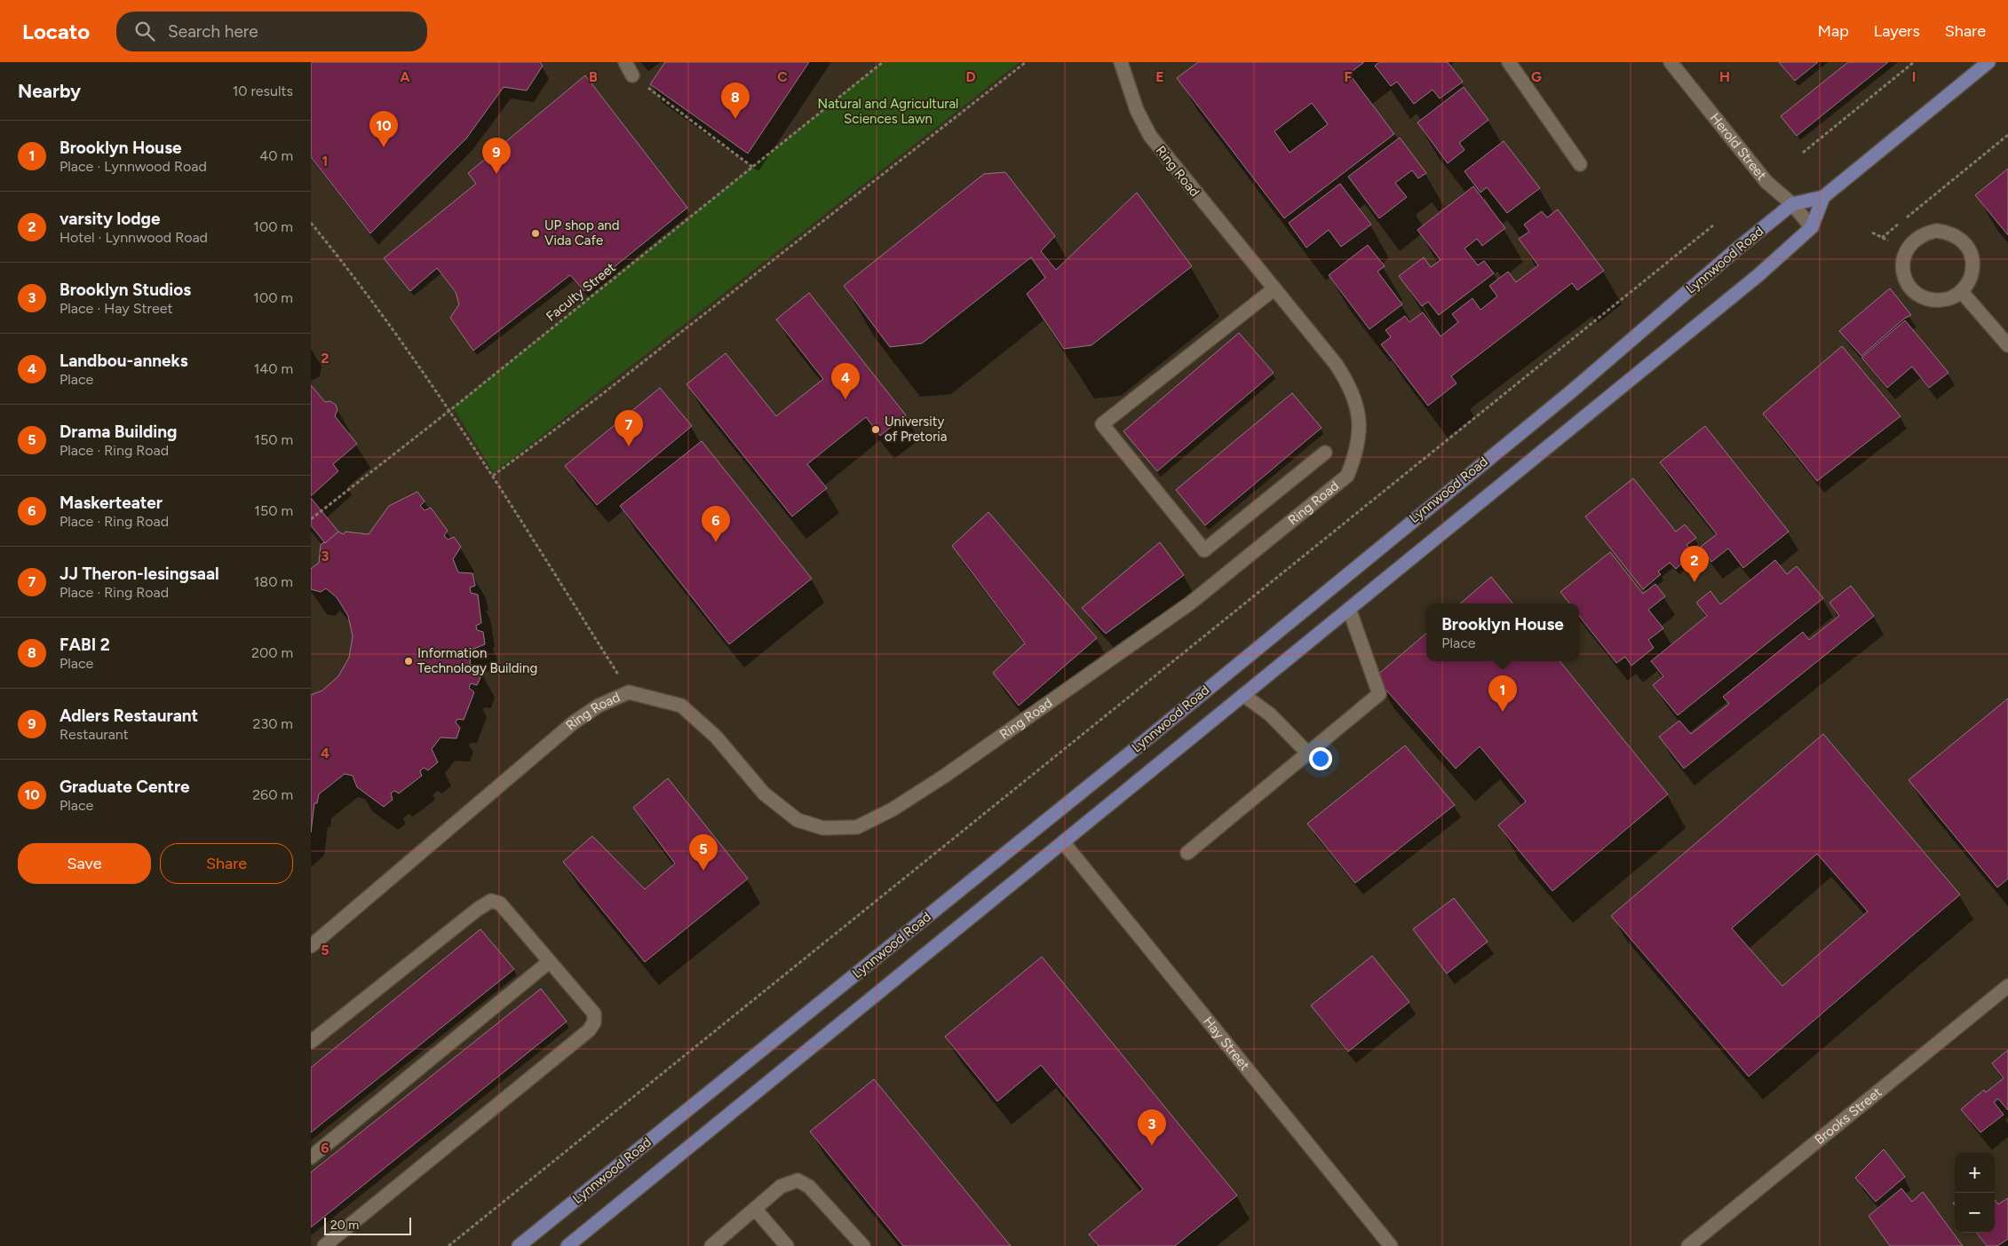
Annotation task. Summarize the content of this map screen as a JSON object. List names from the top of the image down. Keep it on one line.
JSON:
{"streets":{"main road":["Lynnwood Road"],"street":["Herold Street","Ring Road","Hay Street","Brooks Street"],"path":["Faculty Street"]},"crossings":[["Herold Street","Lynnwood Road"],["Lynnwood Road","Hay Street"]],"parks":["Natural and Agricultural Sciences Lawn"],"places":["UP shop and Vida Cafe","University of Pretoria","Information Technology Building"],"scale_bar":"20 m","page":{"header":"Locato","search":"Search here","nav":["Map","Layers","Share"],"heading":["Nearby","10 results"],"pins":["8","10","9","4","7","6","2","1","5","3"],"list":[{"mark":"1","name":"Brooklyn House","note":"Place · Lynnwood Road","value":"40 m"},{"mark":"2","name":"varsity lodge","note":"Hotel · Lynnwood Road","value":"100 m"},{"mark":"3","name":"Brooklyn Studios","note":"Place · Hay Street","value":"100 m"},{"mark":"4","name":"Landbou-anneks","note":"Place","value":"140 m"},{"mark":"5","name":"Drama Building","note":"Place · Ring Road","value":"150 m"},{"mark":"6","name":"Maskerteater","note":"Place · Ring Road","value":"150 m"},{"mark":"7","name":"JJ Theron-lesingsaal","note":"Place · Ring Road","value":"180 m"},{"mark":"8","name":"FABI 2","note":"Place","value":"200 m"},{"mark":"9","name":"Adlers Restaurant","note":"Restaurant","value":"230 m"},{"mark":"10","name":"Graduate Centre","note":"Place","value":"260 m"}],"popup":["Brooklyn House","Place"],"buttons":["Save","Share"],"map_buttons":["+","−"],"scale":"20 m"},"grid":{"columns":["A","B","C","D","E","F","G","H","I"],"rows":["1","2","3","4","5","6"]}}
